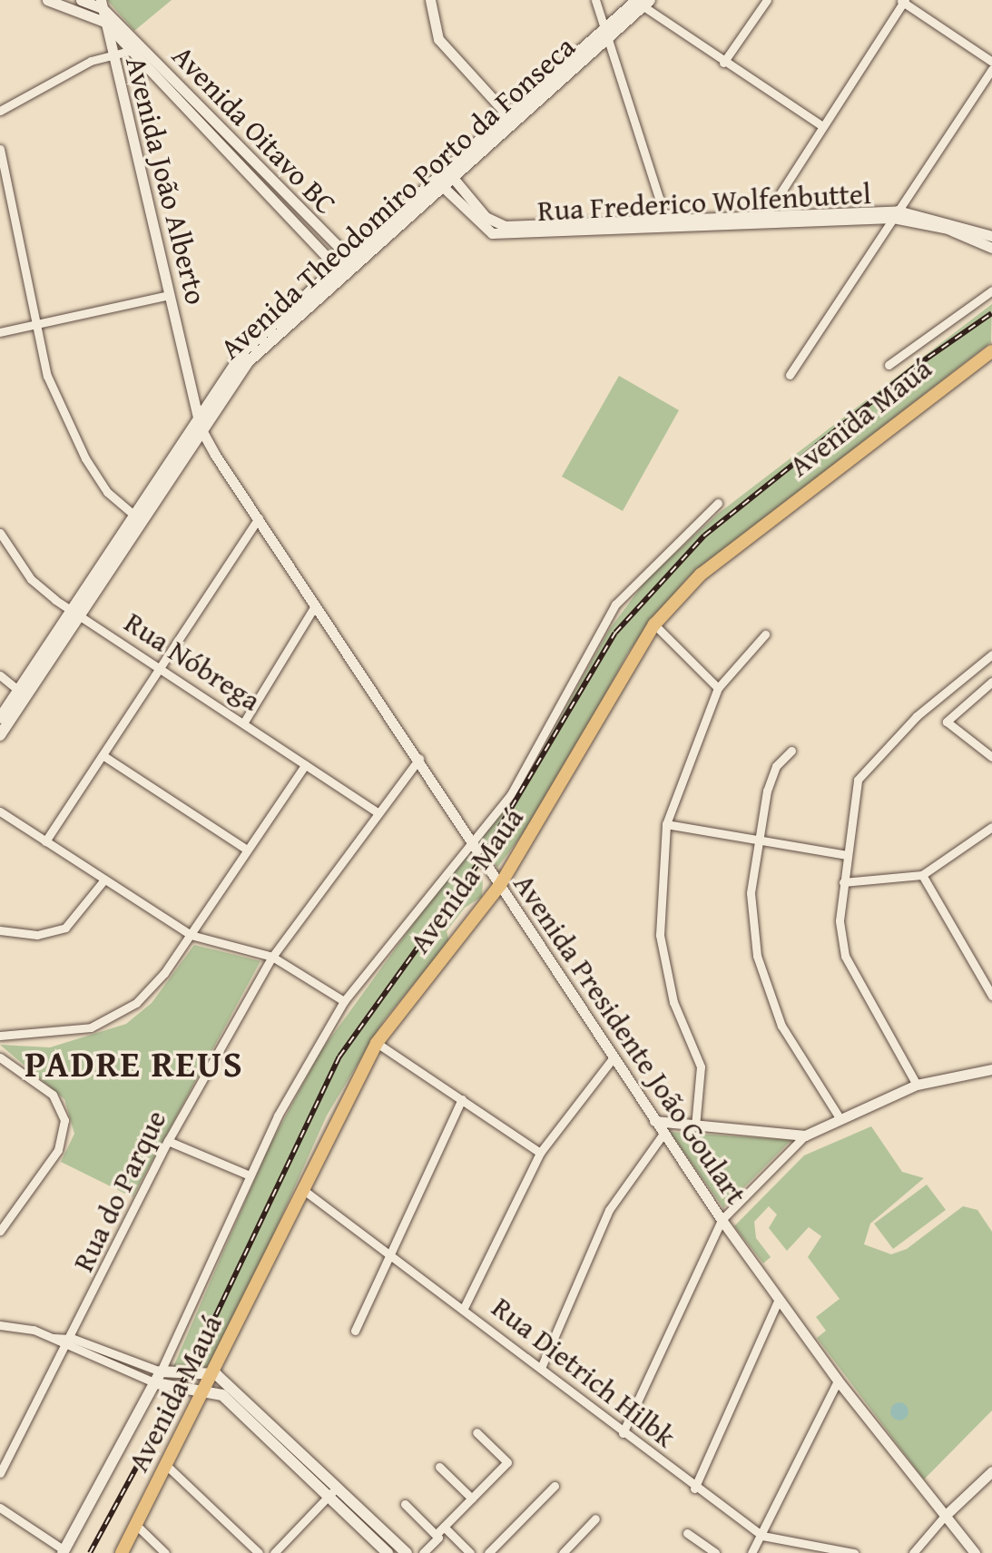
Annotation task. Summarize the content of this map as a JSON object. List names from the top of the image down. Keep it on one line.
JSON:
{"streets":{"main road":["Avenida Theodomiro Porto da Fonseca","Avenida Mauá"],"street":["Avenida Oitavo BC","Avenida João Alberto","Rua Frederico Wolfenbuttel","Rua Nóbrega","Avenida Presidente João Goulart","Rua do Parque","Rua Dietrich Hilbk"]},"crossings":[["Avenida Oitavo BC","Avenida João Alberto"],["Avenida Oitavo BC","Avenida Theodomiro Porto da Fonseca"],["Avenida João Alberto","Avenida Theodomiro Porto da Fonseca"],["Avenida João Alberto","Avenida Presidente João Goulart"],["Avenida Theodomiro Porto da Fonseca","Rua Frederico Wolfenbuttel"],["Avenida Theodomiro Porto da Fonseca","Rua Nóbrega"],["Avenida Theodomiro Porto da Fonseca","Avenida Presidente João Goulart"],["Avenida Mauá","Avenida Presidente João Goulart"],["Avenida Mauá","Rua Dietrich Hilbk"],["Rua Nóbrega","Rua do Parque"],["Avenida Presidente João Goulart","Rua do Parque"]],"districts":["PADRE REUS"]}
